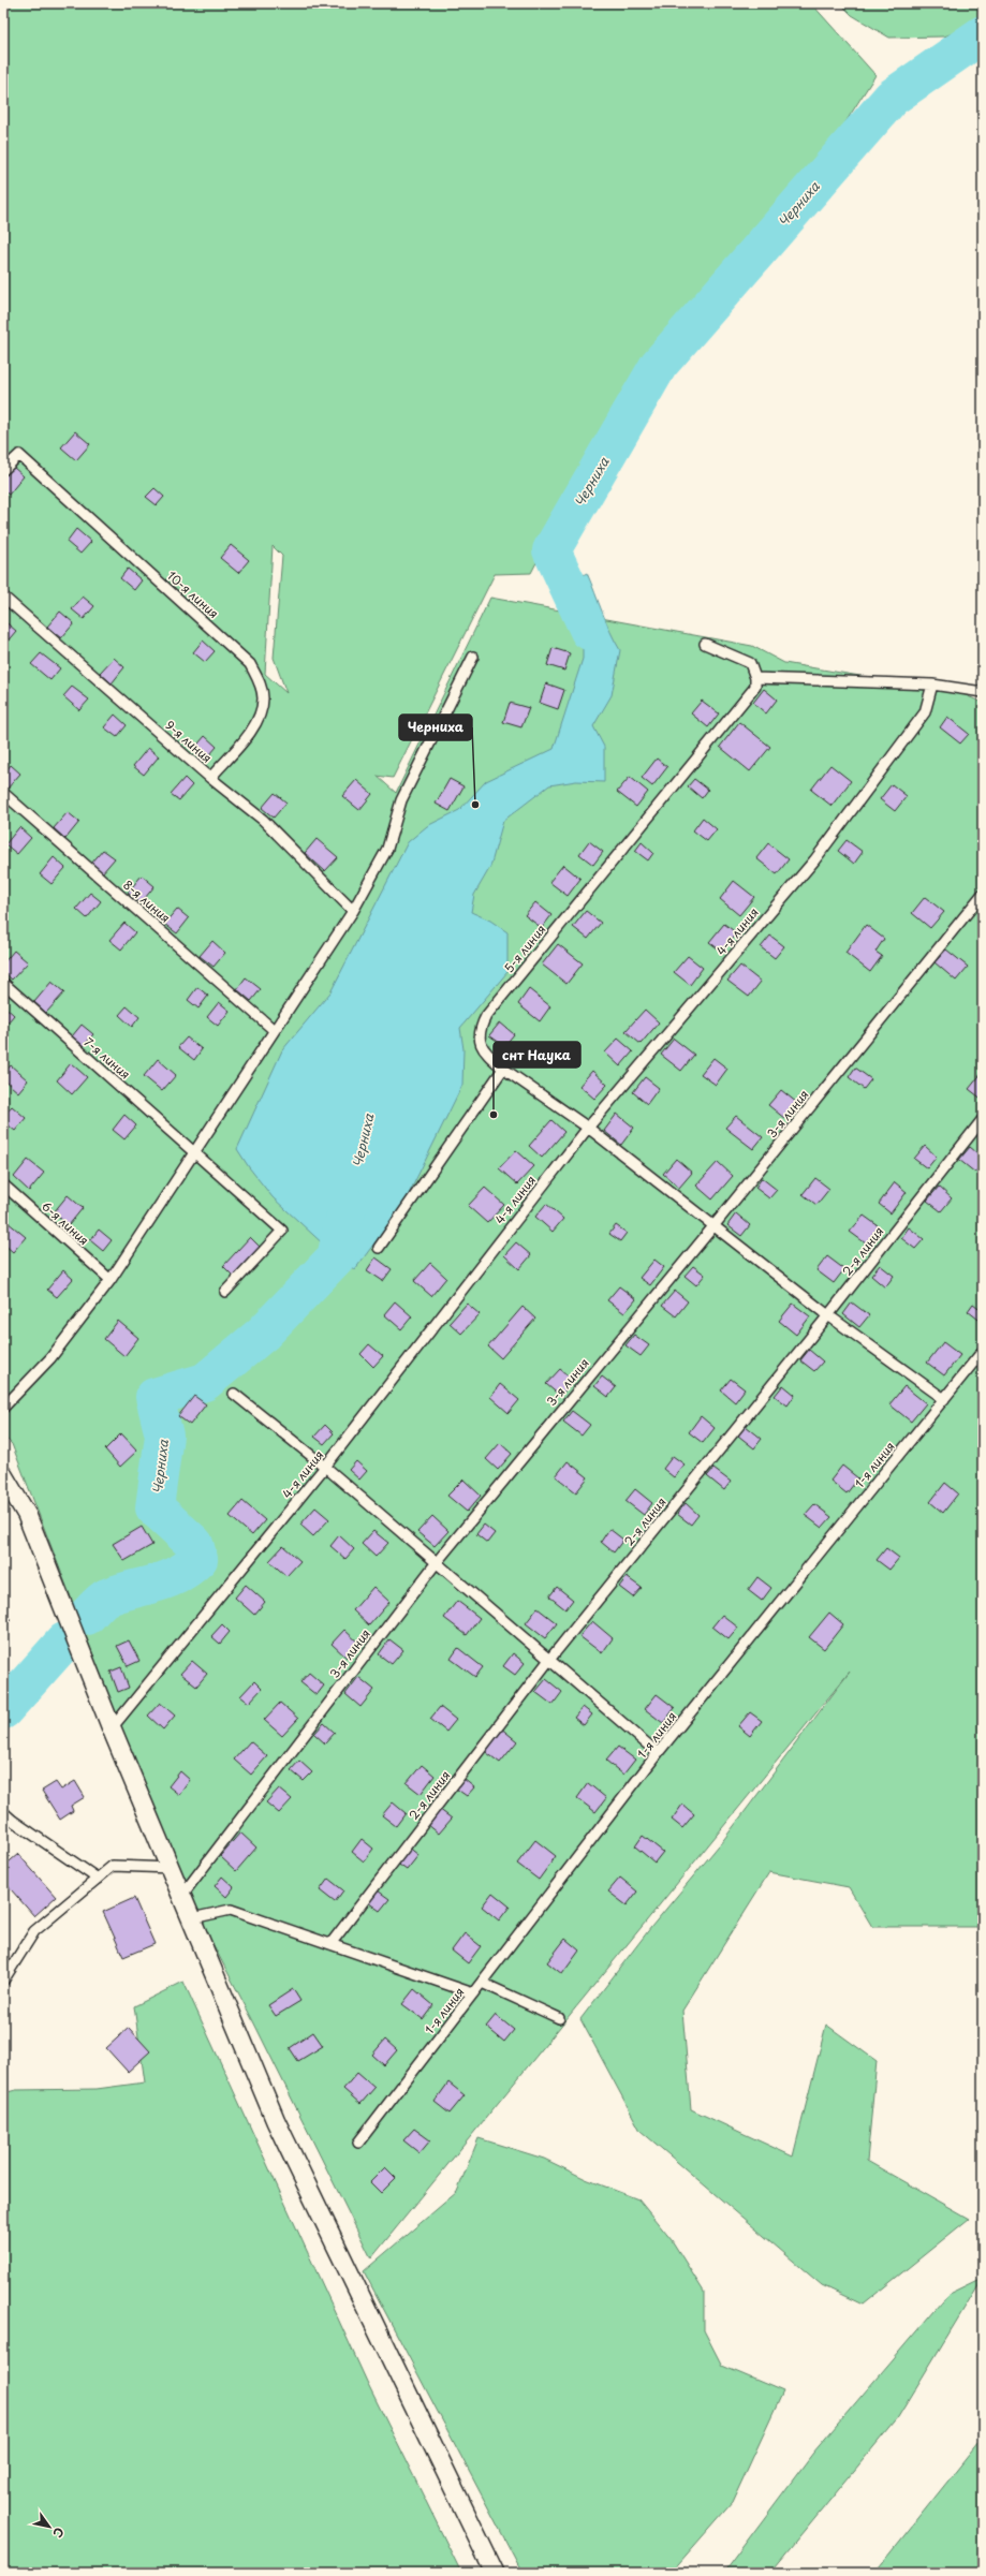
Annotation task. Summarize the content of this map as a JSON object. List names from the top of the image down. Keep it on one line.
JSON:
{"streets":{"lane":["10-я линия","9-я линия","8-я линия","4-я линия","5-я линия","7-я линия","3-я линия","6-я линия","2-я линия","1-я линия"]},"crossings":[["10-я линия","9-я линия"]],"water":["Черниха"],"places":["Черниха","снт Наука"],"north":"bottom right"}
